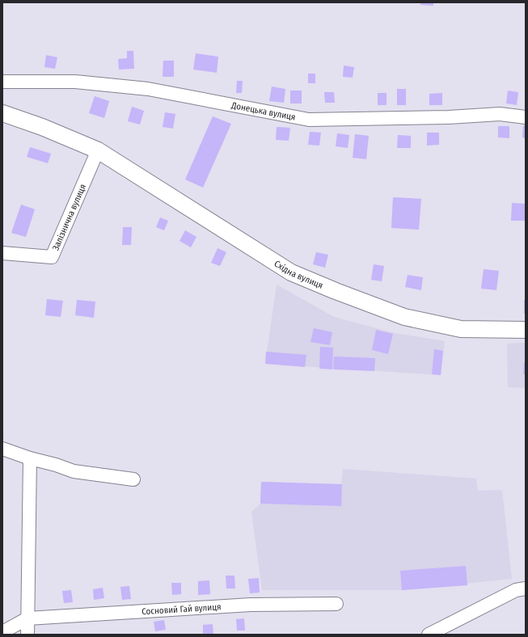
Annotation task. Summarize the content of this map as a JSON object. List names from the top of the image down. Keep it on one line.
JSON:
{"streets":{"main road":["Східна вулиця"],"street":["Донецька вулиця","Залізнична вулиця","Сосновий Гай вулиця"]},"crossings":[["Залізнична вулиця","Східна вулиця"]]}
